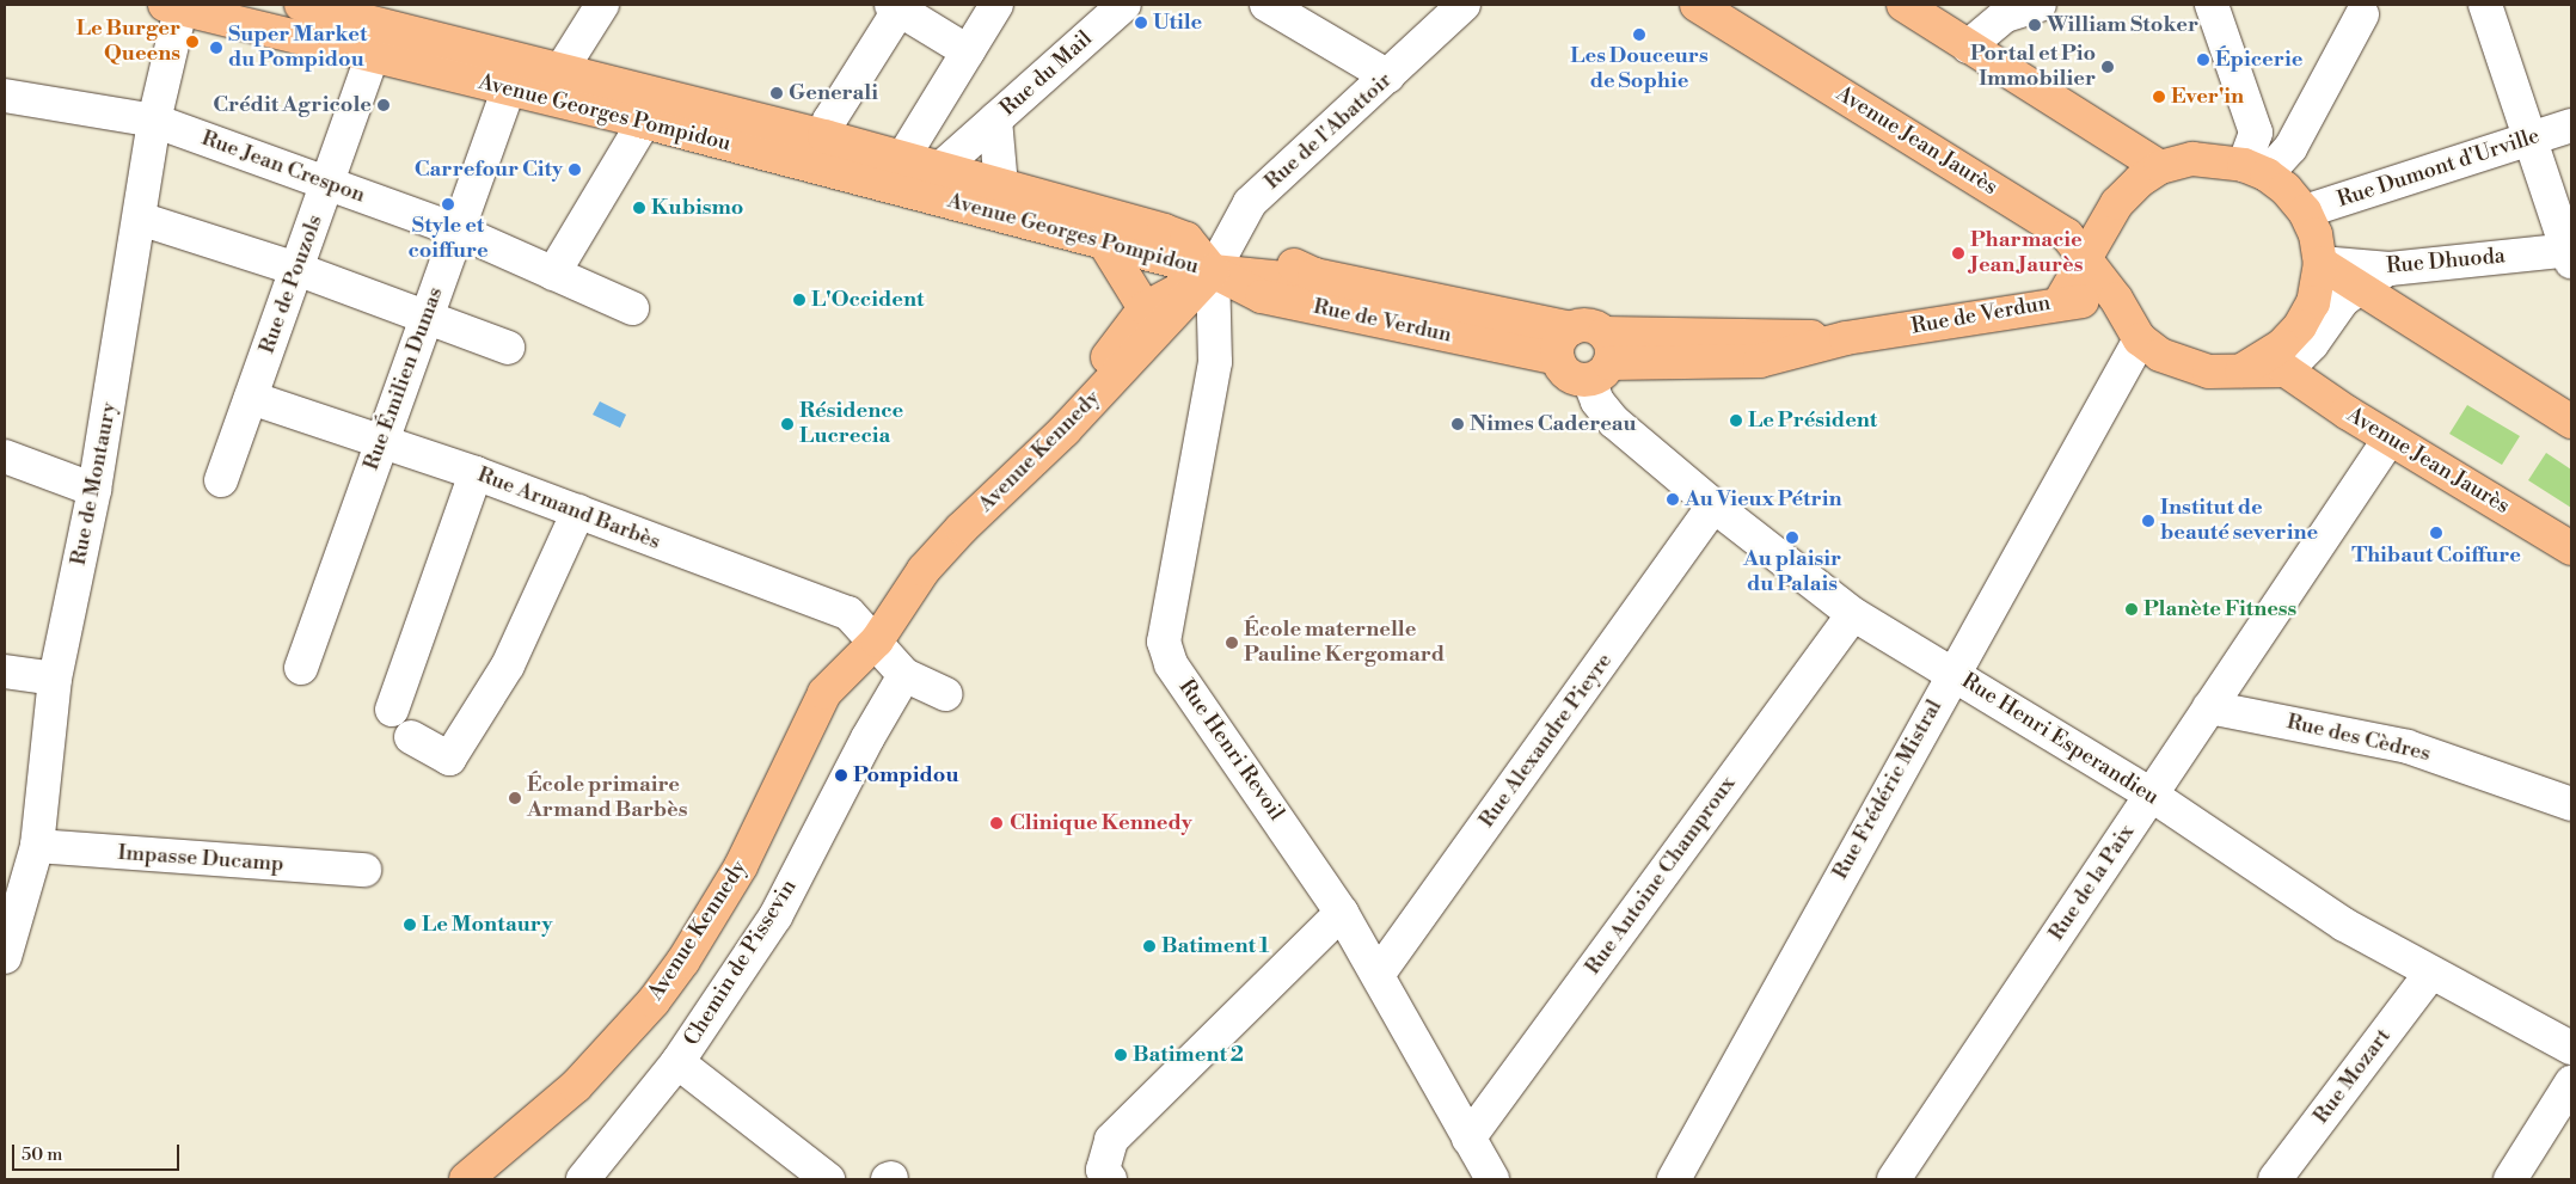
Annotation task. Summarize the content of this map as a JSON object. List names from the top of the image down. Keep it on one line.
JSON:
{"streets":{"main road":["Avenue Georges Pompidou","Avenue Jean Jaurès","Rue de Verdun","Avenue Kennedy"],"street":["Rue du Mail","Rue de l'Abattoir","Rue Jean Crespon","Rue Dumont d'Urville","Rue Dhuoda","Rue de Pouzols","Rue Émilien Dumas","Rue de Montaury","Rue Armand Barbès","Rue des Cèdres","Rue Henri Esperandieu","Rue Alexandre Pieyre","Rue Henri Revoil","Rue Frédéric Mistral","Impasse Ducamp","Rue Antoine Champroux","Rue de la Paix","Chemin de Pissevin","Rue Mozart"]},"crossings":[["Rue du Mail","Avenue Georges Pompidou"],["Avenue Georges Pompidou","Rue de l'Abattoir"],["Avenue Georges Pompidou","Rue de Pouzols"],["Avenue Georges Pompidou","Rue de Verdun"],["Avenue Georges Pompidou","Rue Émilien Dumas"],["Avenue Georges Pompidou","Avenue Kennedy"],["Avenue Georges Pompidou","Rue de Montaury"],["Avenue Georges Pompidou","Rue Henri Revoil"],["Rue de l'Abattoir","Rue de Verdun"],["Rue de l'Abattoir","Avenue Kennedy"],["Rue de l'Abattoir","Rue Henri Revoil"],["Avenue Jean Jaurès","Rue Dumont d'Urville"],["Avenue Jean Jaurès","Rue Dhuoda"],["Avenue Jean Jaurès","Rue de Verdun"],["Avenue Jean Jaurès","Rue Frédéric Mistral"],["Avenue Jean Jaurès","Rue de la Paix"],["Rue Jean Crespon","Rue de Pouzols"],["Rue Jean Crespon","Rue Émilien Dumas"],["Rue Jean Crespon","Rue de Montaury"],["Rue Dumont d'Urville","Rue Dhuoda"],["Rue Dumont d'Urville","Rue de Verdun"],["Rue Dumont d'Urville","Rue Frédéric Mistral"],["Rue Dhuoda","Rue de Verdun"],["Rue Dhuoda","Rue Frédéric Mistral"],["Rue de Pouzols","Rue Armand Barbès"],["Rue de Verdun","Avenue Kennedy"],["Rue de Verdun","Rue Henri Esperandieu"],["Rue de Verdun","Rue Henri Revoil"],["Rue de Verdun","Rue Frédéric Mistral"],["Rue Émilien Dumas","Rue Armand Barbès"],["Avenue Kennedy","Rue Armand Barbès"],["Avenue Kennedy","Rue Henri Revoil"],["Rue de Montaury","Impasse Ducamp"],["Rue des Cèdres","Rue de la Paix"],["Rue Henri Esperandieu","Rue Alexandre Pieyre"],["Rue Henri Esperandieu","Rue Frédéric Mistral"],["Rue Henri Esperandieu","Rue Antoine Champroux"],["Rue Henri Esperandieu","Rue de la Paix"],["Rue Henri Esperandieu","Rue Mozart"],["Rue Alexandre Pieyre","Rue Henri Revoil"],["Rue Henri Revoil","Rue Antoine Champroux"]],"places":["Utile","William Stoker","Les Douceurs de Sophie","Le Burger Queens","Super Market du Pompidou","Épicerie","Portal et Pio Immobilier","Generali","Ever'in","Crédit Agricole","Carrefour City","Style et coiffure","Kubismo","Pharmacie Jean Jaurès","L'Occident","Le Président","Résidence Lucrecia","Nimes Cadereau","Au Vieux Pétrin","Institut de beauté severine","Thibaut Coiffure","Au plaisir du Palais","Planète Fitness","École maternelle Pauline Kergomard","Pompidou","École primaire Armand Barbès","Clinique Kennedy","Le Montaury","Batiment 1","Batiment 2"],"scale_bar":"50 m"}
